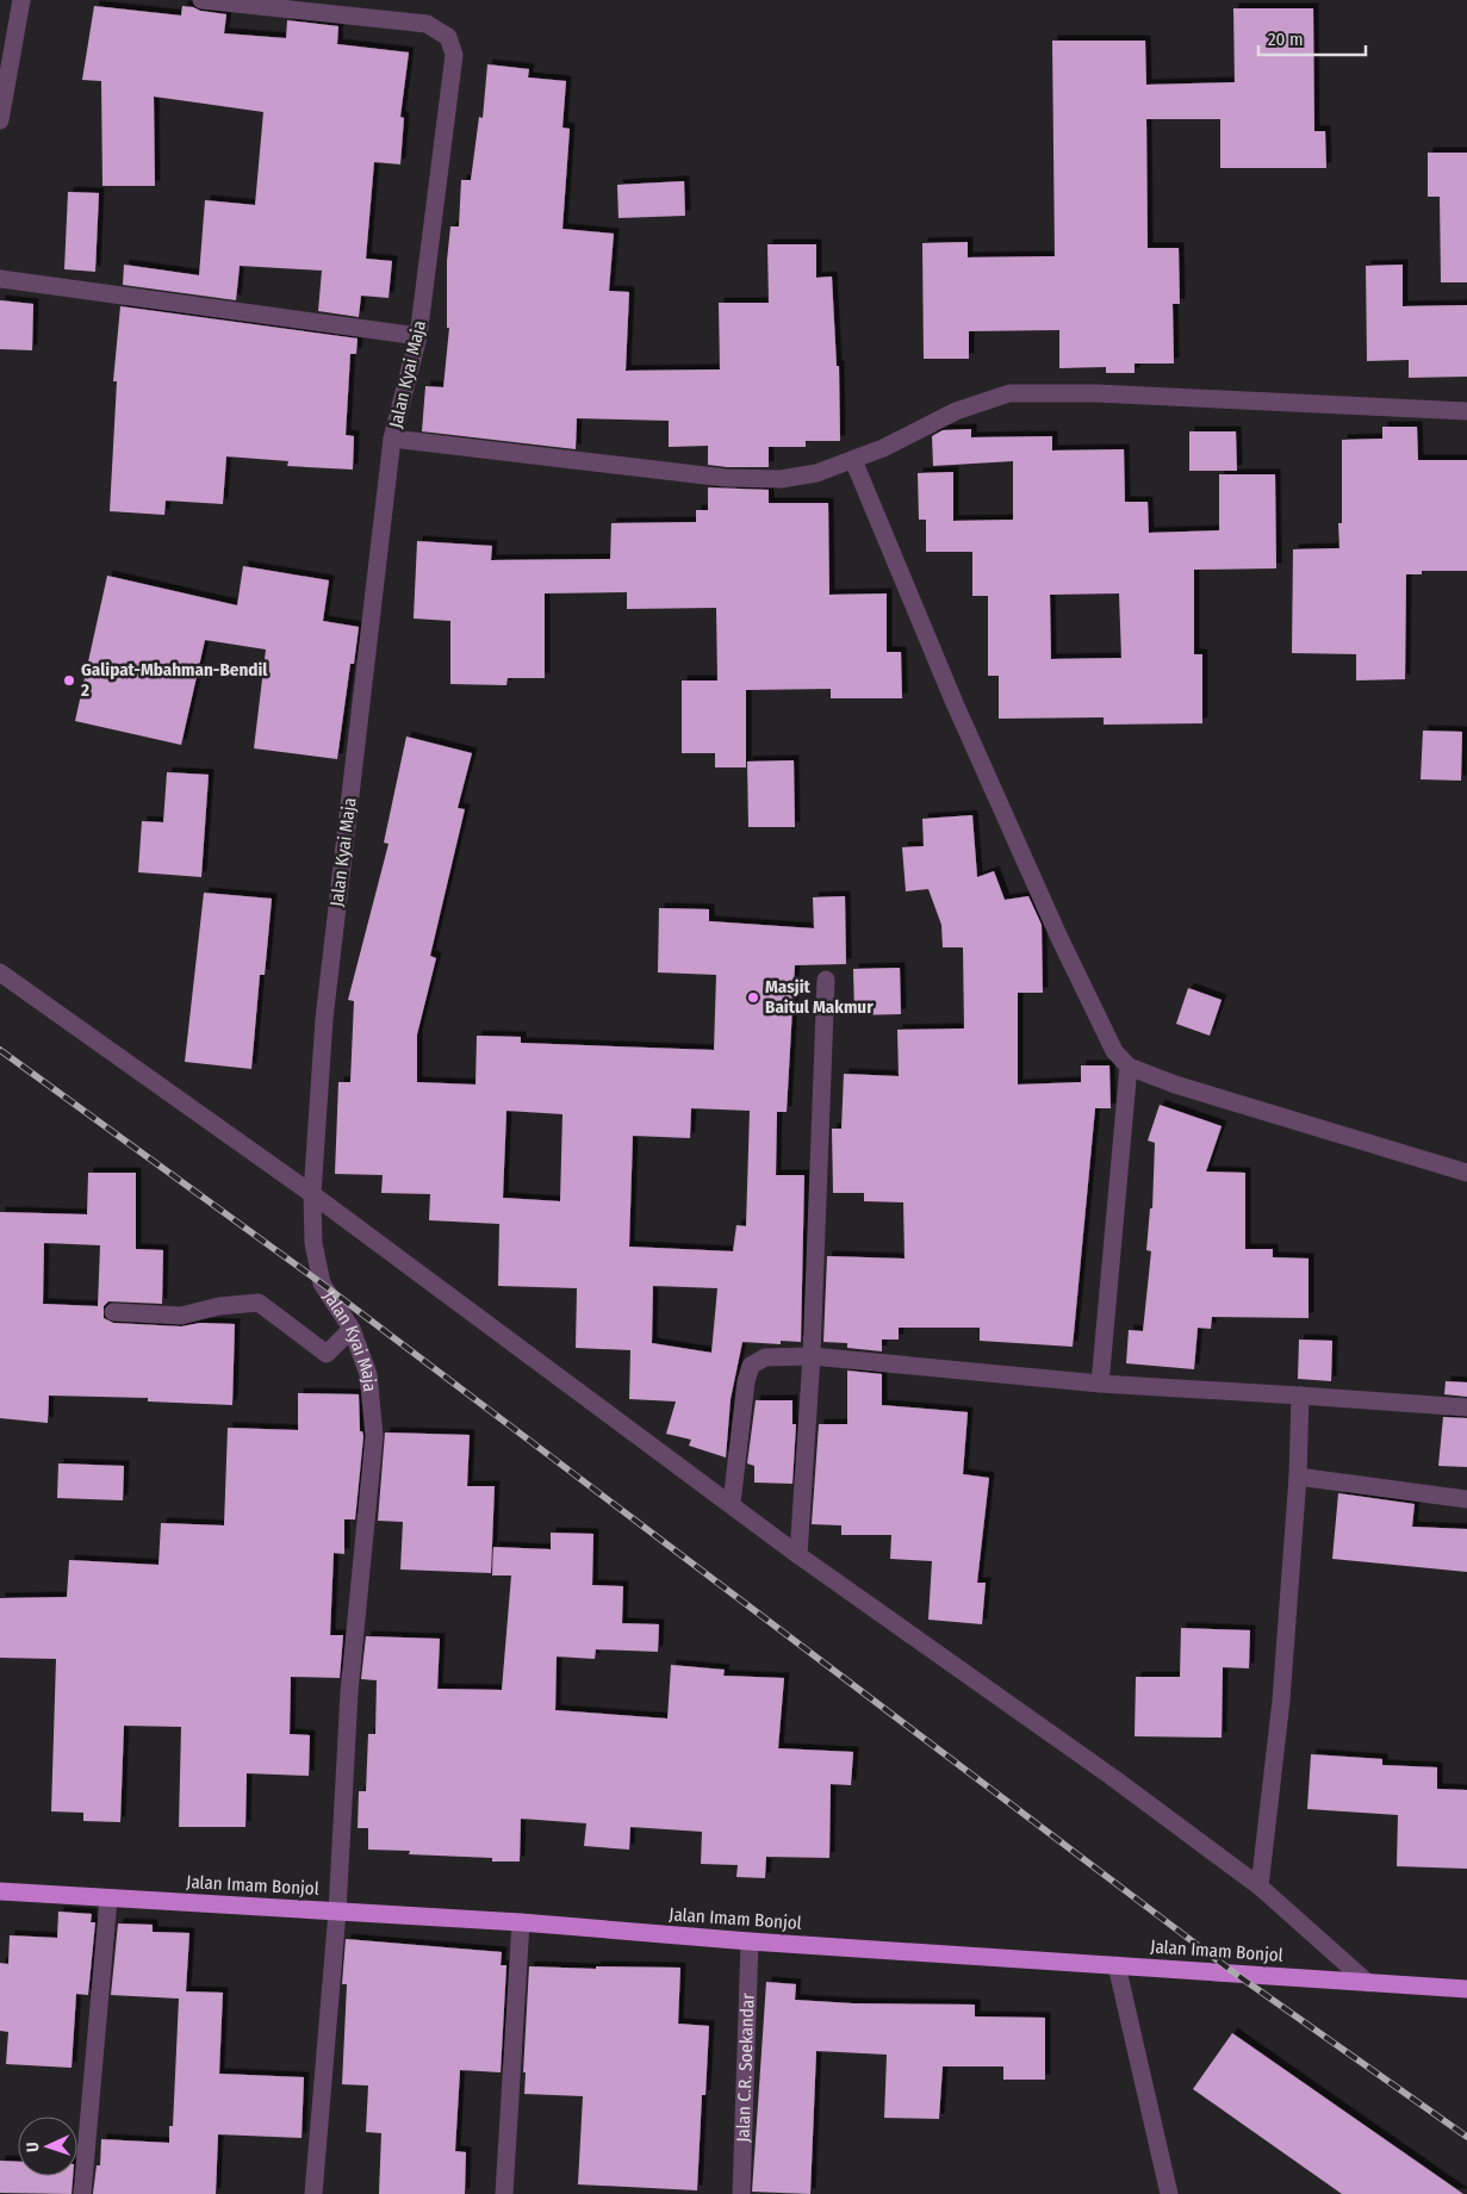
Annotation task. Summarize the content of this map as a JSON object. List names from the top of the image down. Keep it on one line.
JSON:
{"streets":{"highway":["Jalan Imam Bonjol"],"street":["Jalan Kyai Maja","Jalan C.R. Soekandar"]},"crossings":[["Jalan Kyai Maja","Jalan Imam Bonjol"],["Jalan Imam Bonjol","Jalan C.R. Soekandar"]],"places":["Galipat-Mbahman-Bendil 2","Masjit Baitul Makmur"],"scale_bar":"20 m","north":"left"}
